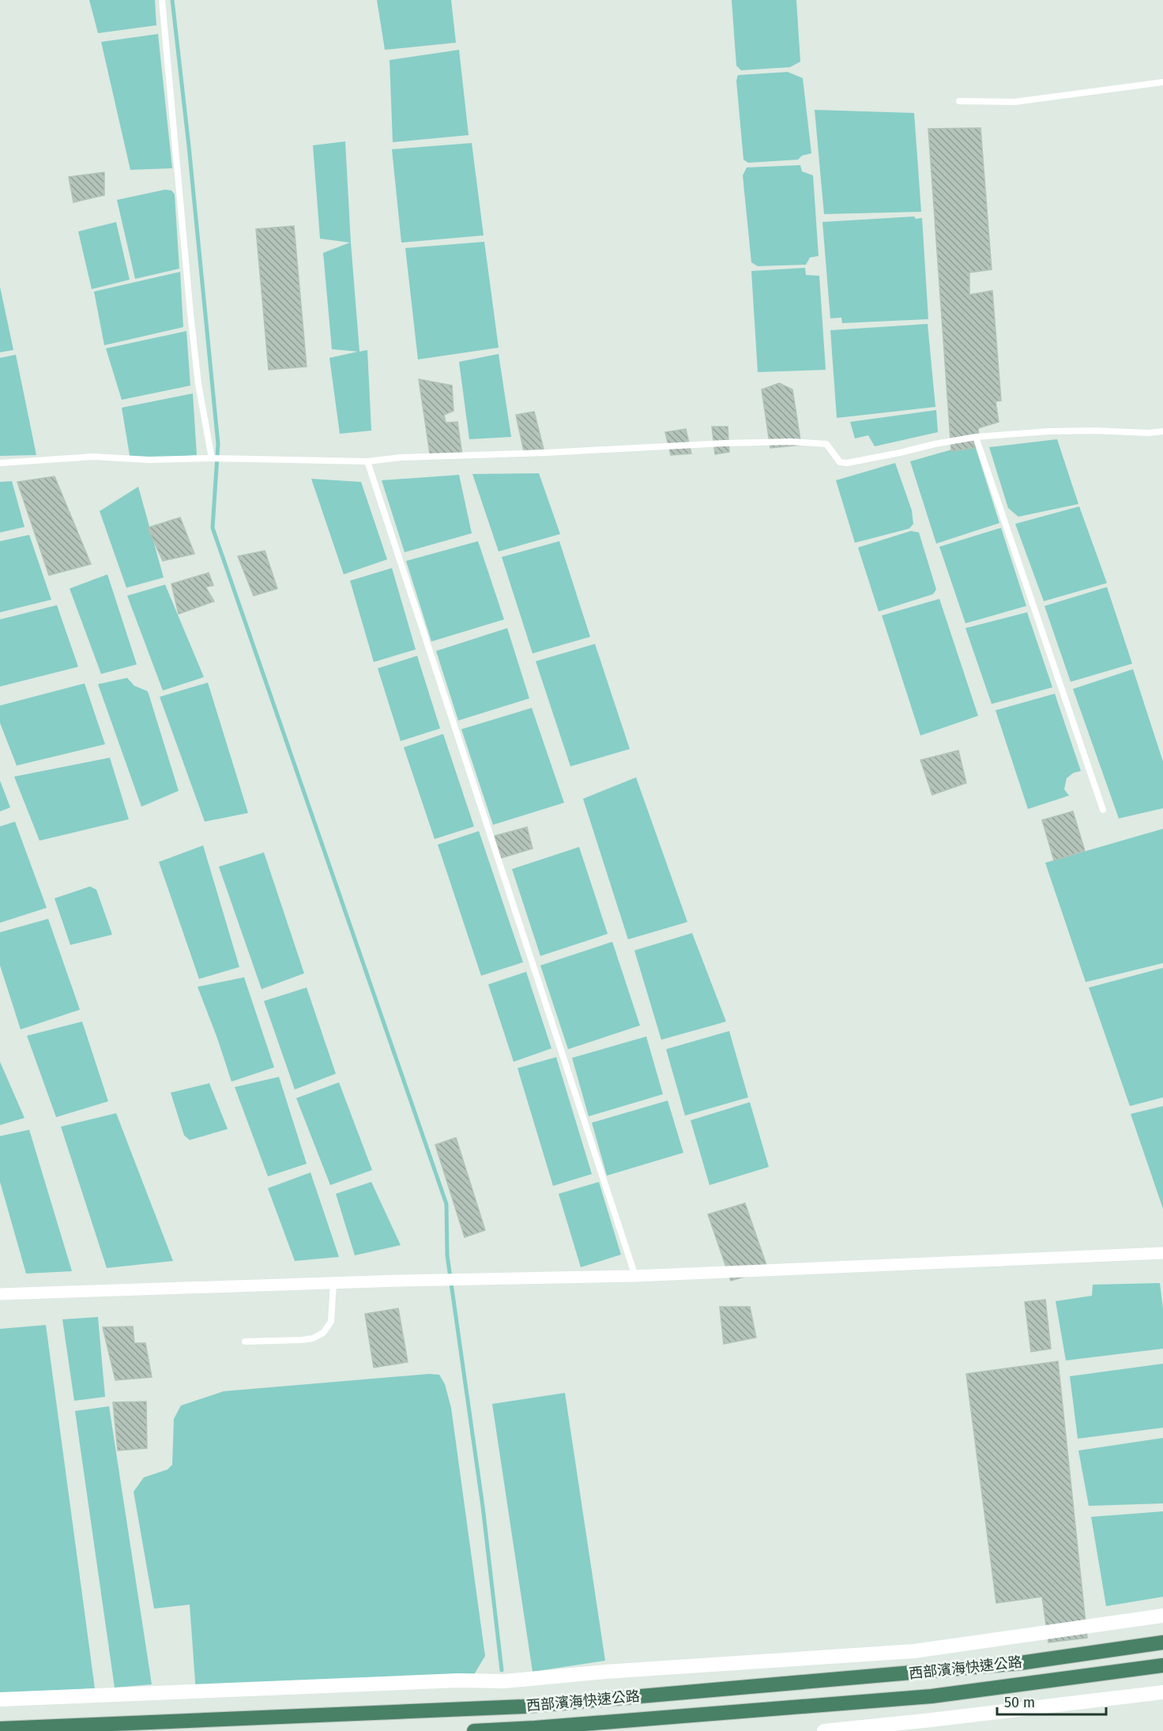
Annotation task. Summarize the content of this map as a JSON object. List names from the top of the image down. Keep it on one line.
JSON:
{"streets":{"highway":["西部濱海快速公路"]},"scale_bar":"50 m"}
